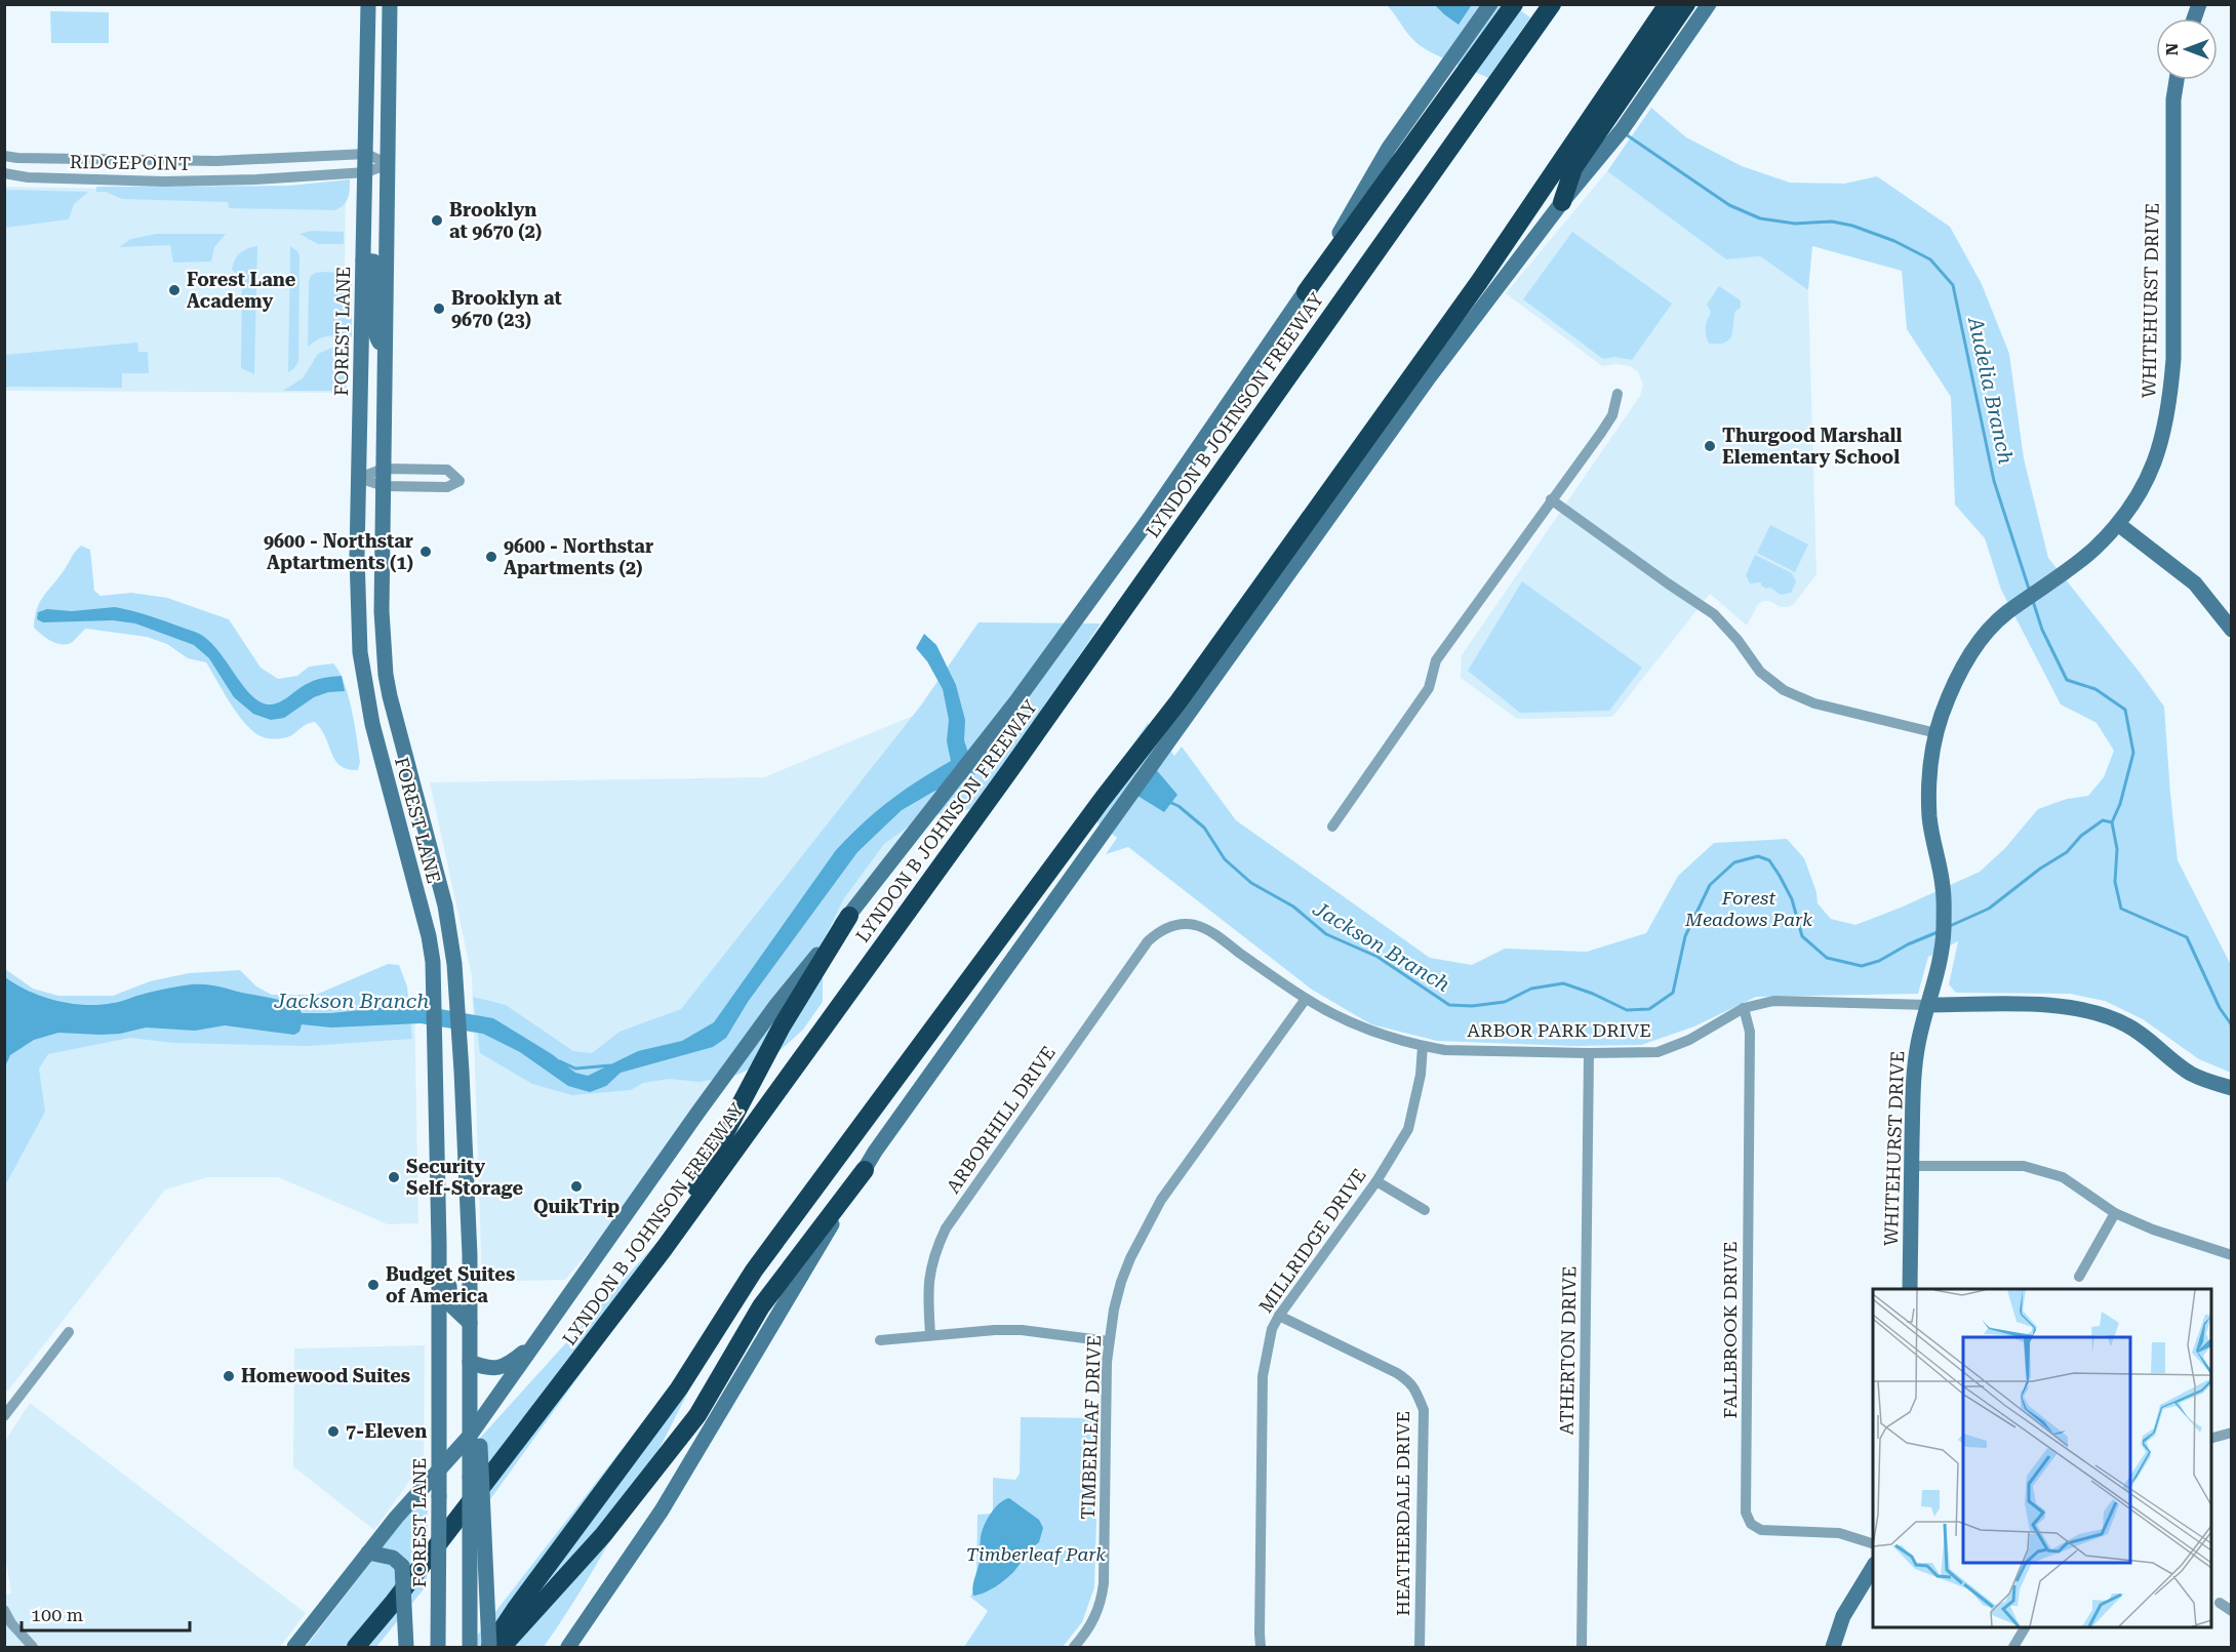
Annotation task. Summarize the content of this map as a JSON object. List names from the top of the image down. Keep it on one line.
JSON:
{"streets":{"highway":["LYNDON B JOHNSON FREEWAY"],"main road":["WHITEHURST DRIVE","FOREST LANE","ARBOR PARK DRIVE"],"street":["RIDGEPOINT","ARBORHILL DRIVE","MILLRIDGE DRIVE","FALLBROOK DRIVE","ATHERTON DRIVE","TIMBERLEAF DRIVE","HEATHERDALE DRIVE"]},"crossings":[["RIDGEPOINT","FOREST LANE"],["WHITEHURST DRIVE","ARBOR PARK DRIVE"],["ARBOR PARK DRIVE","ARBORHILL DRIVE"],["ARBOR PARK DRIVE","MILLRIDGE DRIVE"],["ARBOR PARK DRIVE","FALLBROOK DRIVE"],["ARBOR PARK DRIVE","ATHERTON DRIVE"],["ARBOR PARK DRIVE","TIMBERLEAF DRIVE"],["MILLRIDGE DRIVE","HEATHERDALE DRIVE"]],"water":["Audelia Branch","Jackson Branch"],"parks":["Forest Meadows Park","Timberleaf Park"],"places":["Brooklyn at 9670 (2)","Forest Lane Academy","Brooklyn at 9670 (23)","Thurgood Marshall Elementary School","9600 - Northstar Aptartments (1)","9600 - Northstar Apartments (2)","Security Self-Storage","QuikTrip","Budget Suites of America","Homewood Suites","7-Eleven"],"scale_bar":"100 m","north":"left"}
